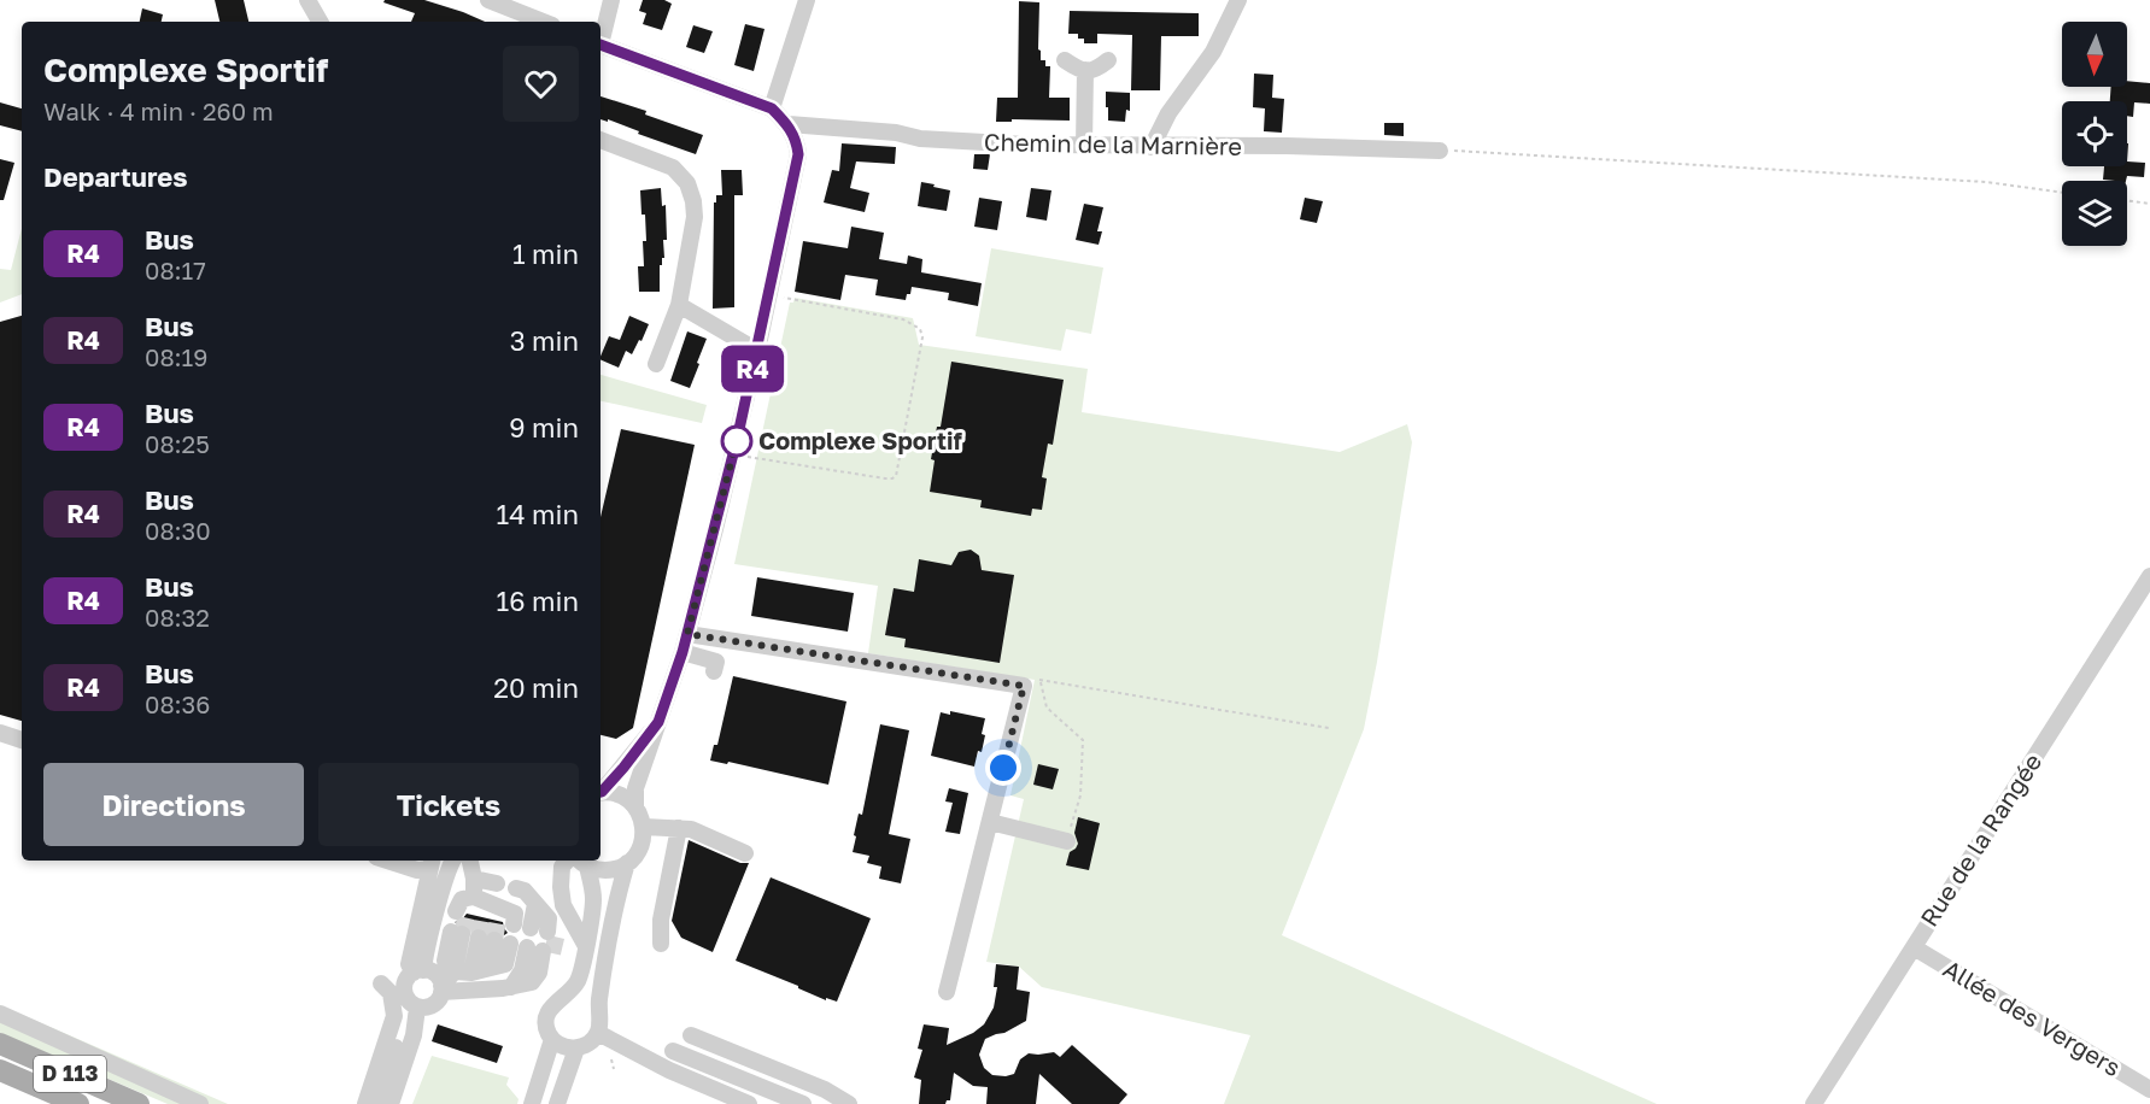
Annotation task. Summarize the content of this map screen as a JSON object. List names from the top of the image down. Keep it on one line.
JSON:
{"streets":{"main road":["D 113"],"street":["Chemin de la Marnière","Rue de la Rangée","Allée des Vergers"]},"crossings":[["Rue de la Rangée","Allée des Vergers"]],"places":["Complexe Sportif"],"lines":["bus line R4"],"north":"bottom","page":{"on_map":"R4","heading":[["Complexe Sportif","Walk · 4 min · 260 m"],"Departures"],"list":[{"mark":"R4","name":"Bus","note":"08:17","value":"1 min"},{"mark":"R4","name":"Bus","note":"08:19","value":"3 min"},{"mark":"R4","name":"Bus","note":"08:25","value":"9 min"},{"mark":"R4","name":"Bus","note":"08:30","value":"14 min"},{"mark":"R4","name":"Bus","note":"08:32","value":"16 min"},{"mark":"R4","name":"Bus","note":"08:36","value":"20 min"}],"buttons":["Directions","Tickets"]}}
